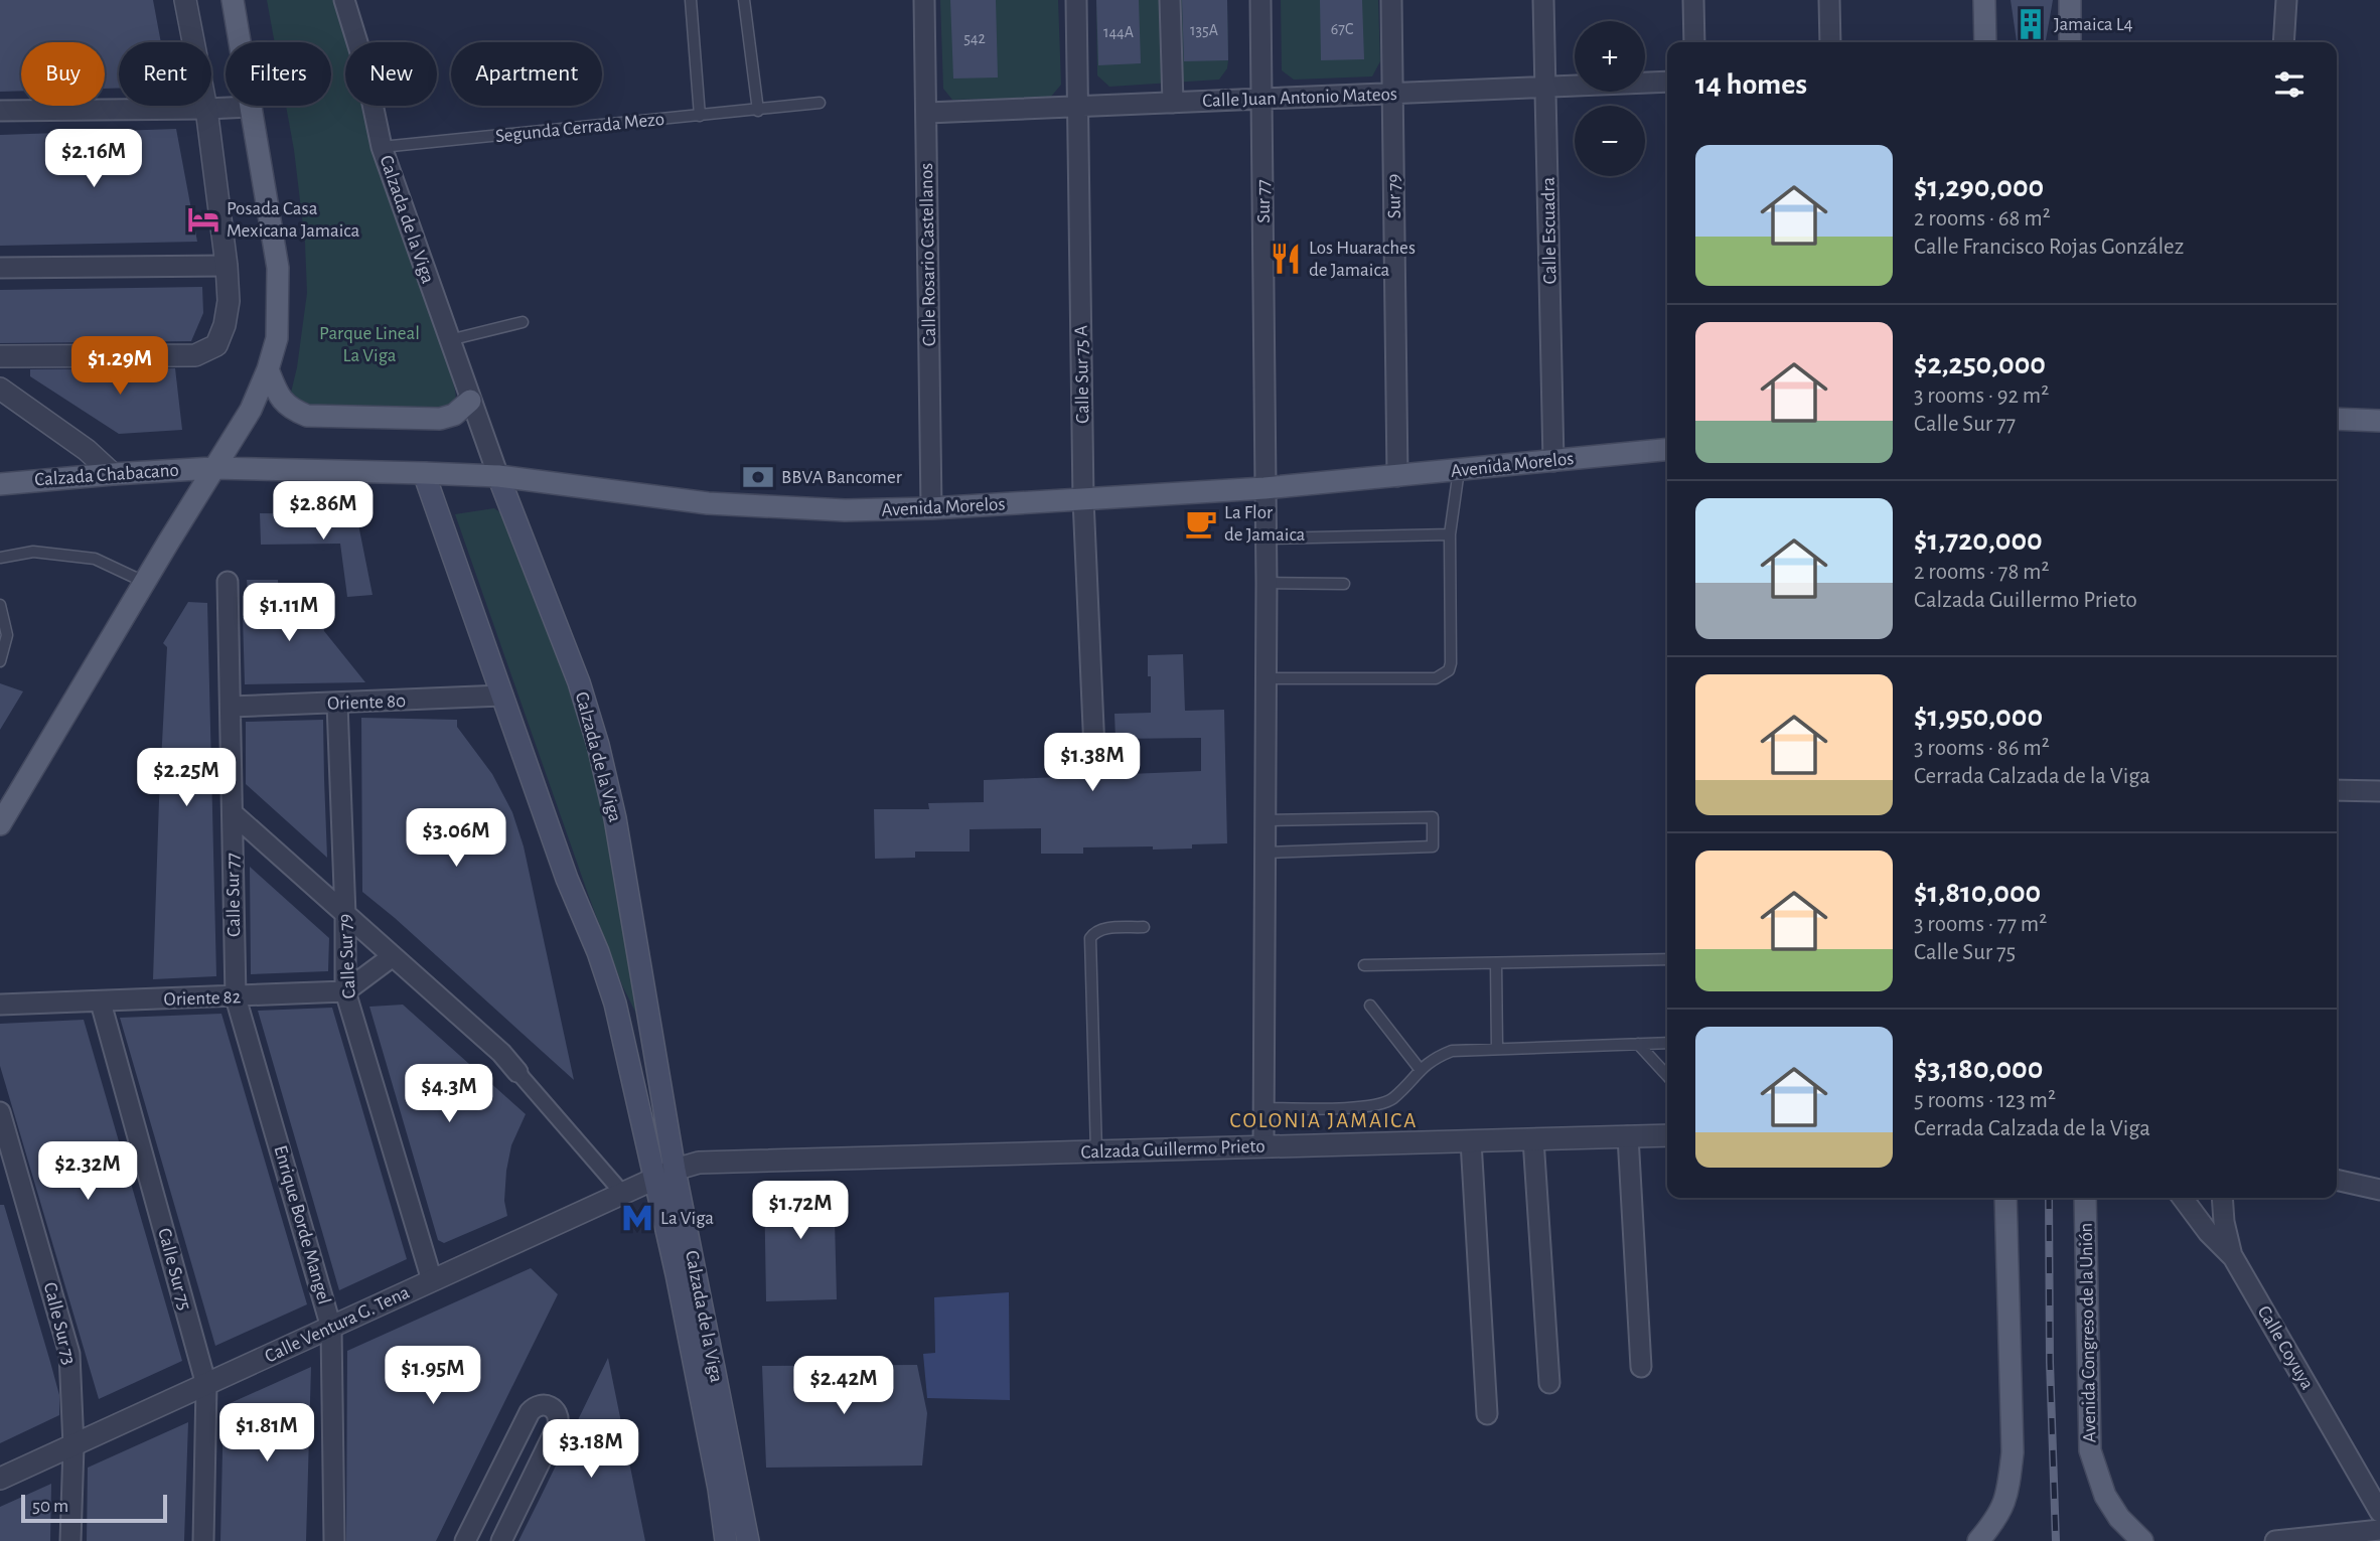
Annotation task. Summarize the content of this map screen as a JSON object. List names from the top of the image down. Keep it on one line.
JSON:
{"streets":{"main road":["Calzada de la Viga","Avenida Morelos","Calzada Chabacano","Avenida Congreso de la Unión"],"street":["Calle Juan Antonio Mateos","Sur 79","Sur 77","Calle Escuadra","Calle Rosario Castellanos","Calle Sur 75 A","Oriente 80","Calle Sur 77","Calle Sur 79","Oriente 82","Calzada Guillermo Prieto","Enrique Borde Mangel","Calle Sur 75","Calle Sur 73","Calle Ventura G. Tena","Calle Coyuya"],"lane":["Segunda Cerrada Mezo"]},"crossings":[["Calle Juan Antonio Mateos","Sur 79"],["Calle Juan Antonio Mateos","Sur 77"],["Calle Juan Antonio Mateos","Calle Escuadra"],["Calle Juan Antonio Mateos","Calle Rosario Castellanos"],["Calle Juan Antonio Mateos","Calle Sur 75 A"],["Segunda Cerrada Mezo","Calzada de la Viga"],["Sur 79","Avenida Morelos"],["Sur 77","Avenida Morelos"],["Sur 77","Calzada Guillermo Prieto"],["Calzada de la Viga","Avenida Morelos"],["Calzada de la Viga","Oriente 80"],["Calzada de la Viga","Calzada Guillermo Prieto"],["Calzada de la Viga","Calle Ventura G. Tena"],["Calle Escuadra","Avenida Morelos"],["Calle Rosario Castellanos","Avenida Morelos"],["Calle Sur 75 A","Avenida Morelos"],["Avenida Morelos","Calzada Chabacano"],["Oriente 80","Calle Sur 77"],["Oriente 80","Calle Sur 79"],["Calle Sur 77","Oriente 82"],["Calle Sur 77","Enrique Borde Mangel"],["Calle Sur 79","Oriente 82"],["Calle Sur 79","Calle Ventura G. Tena"],["Oriente 82","Enrique Borde Mangel"],["Oriente 82","Calle Sur 75"],["Calzada Guillermo Prieto","Calle Ventura G. Tena"],["Enrique Borde Mangel","Calle Ventura G. Tena"],["Calle Sur 75","Calle Ventura G. Tena"],["Calle Sur 73","Calle Ventura G. Tena"]],"districts":["COLONIA JAMAICA"],"parks":["Parque Lineal La Viga"],"places":{"building":["Jamaica L4"],"hotel":["Posada Casa Mexicana Jamaica"],"restaurant":["Los Huaraches de Jamaica"],"bank":["BBVA Bancomer"],"cafe":["La Flor de Jamaica"],"metro station":["La Viga"]},"house_numbers":["67C","135A","144A","542"],"scale_bar":"50 m","page":{"map_buttons":["+","−"],"chip":["Buy","Rent","Filters","New","Apartment"],"heading":"14 homes","list":[{"name":"$1,290,000","note":"2 rooms · 68 m² · Calle Francisco Rojas González"},{"name":"$2,250,000","note":"3 rooms · 92 m² · Calle Sur 77"},{"name":"$1,720,000","note":"2 rooms · 78 m² · Calzada Guillermo Prieto"},{"name":"$1,950,000","note":"3 rooms · 86 m² · Cerrada Calzada de la Viga"},{"name":"$1,810,000","note":"3 rooms · 77 m² · Calle Sur 75"},{"name":"$3,180,000","note":"5 rooms · 123 m² · Cerrada Calzada de la Viga"}],"price":["$2.16M","$1.29M","$2.86M","$1.11M","$1.38M","$2.25M","$3.06M","$4.3M","$2.32M","$1.72M","$1.95M","$2.42M","$1.81M","$3.18M"],"scale":"50 m"}}
